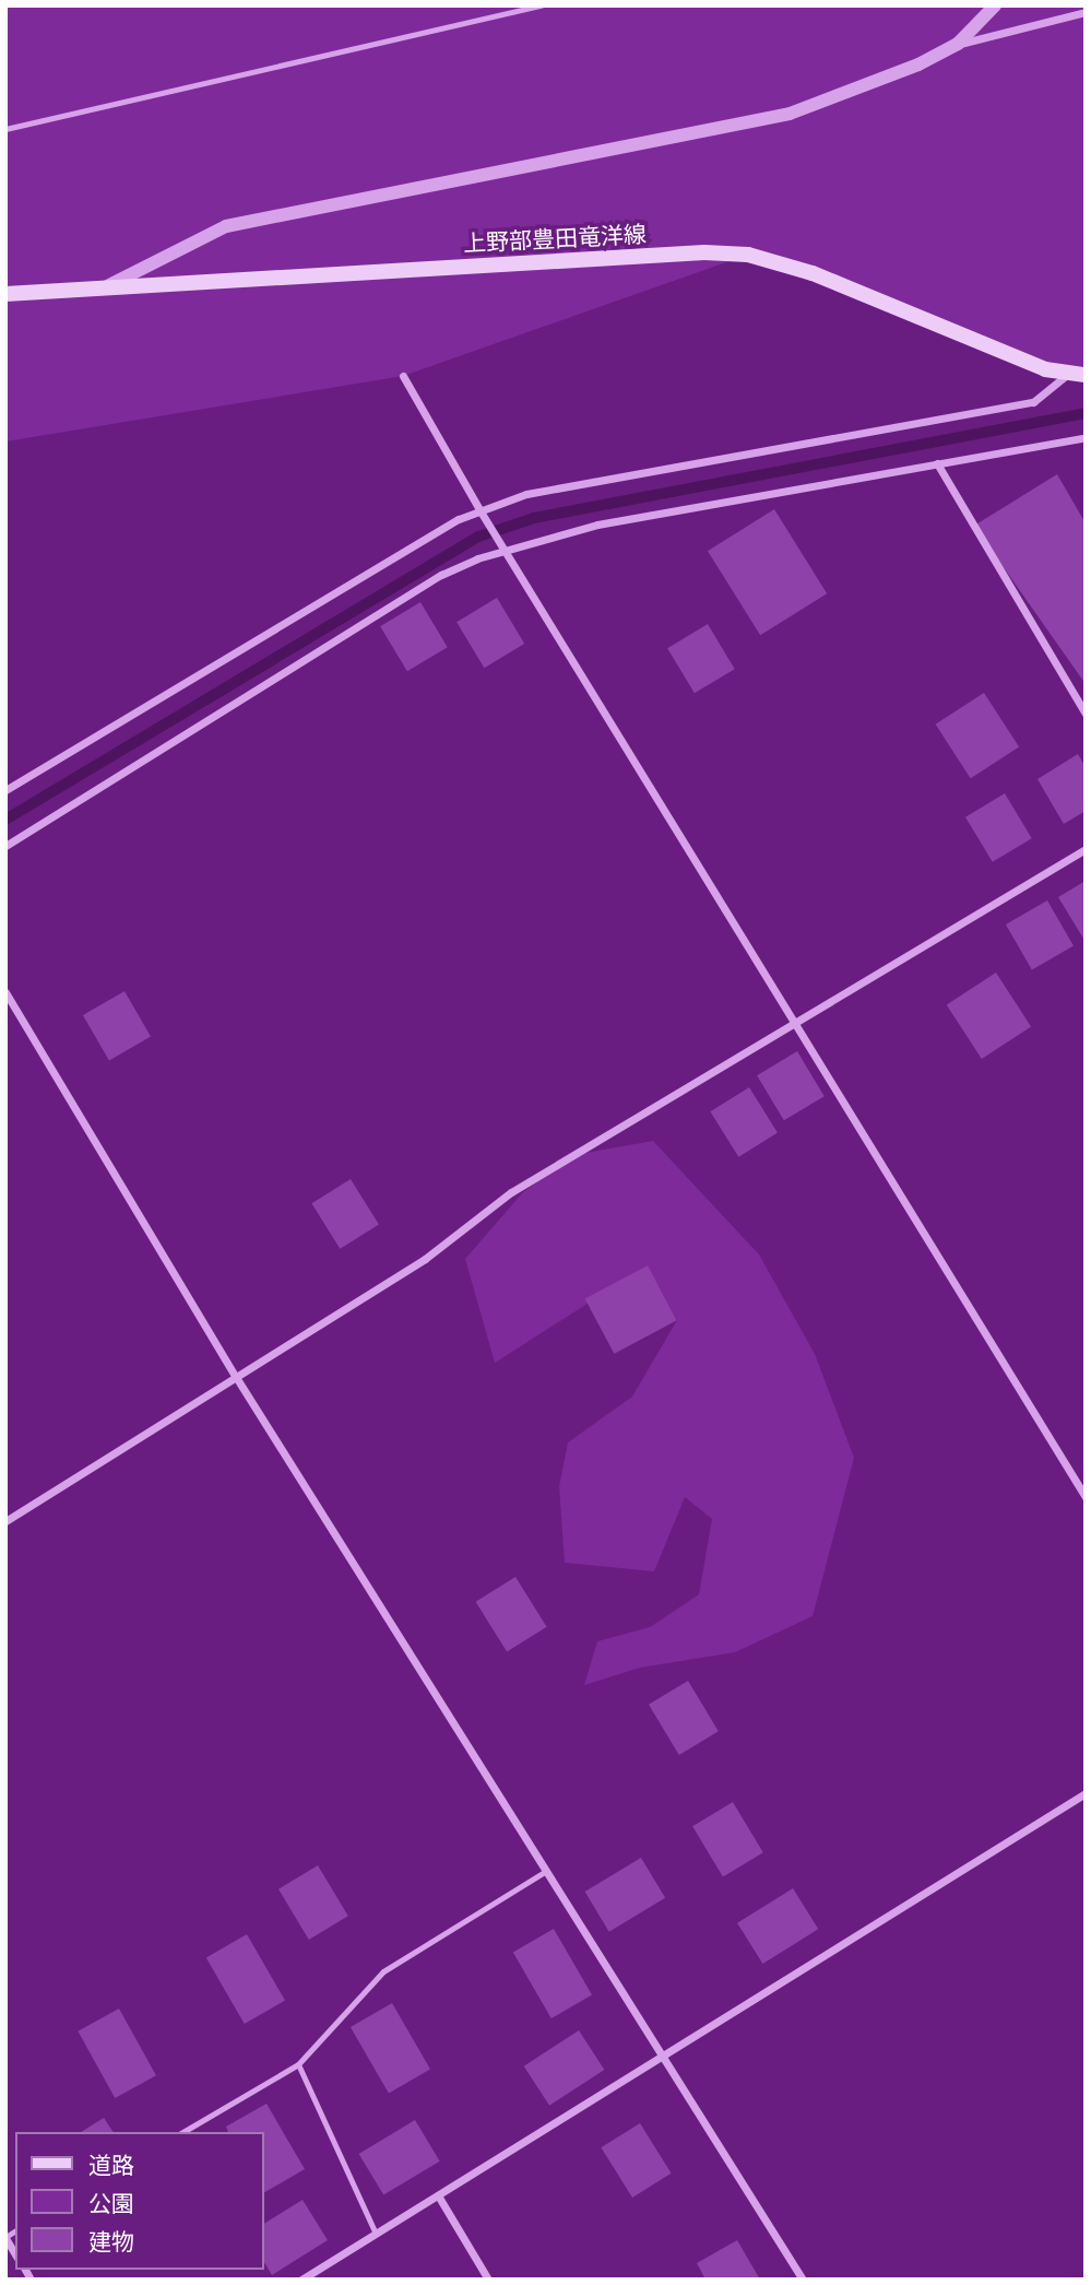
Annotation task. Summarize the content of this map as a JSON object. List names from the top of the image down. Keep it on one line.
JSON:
{"streets":{"main road":["上野部豊田竜洋線"]},"legend":["道路","公園","建物"]}
